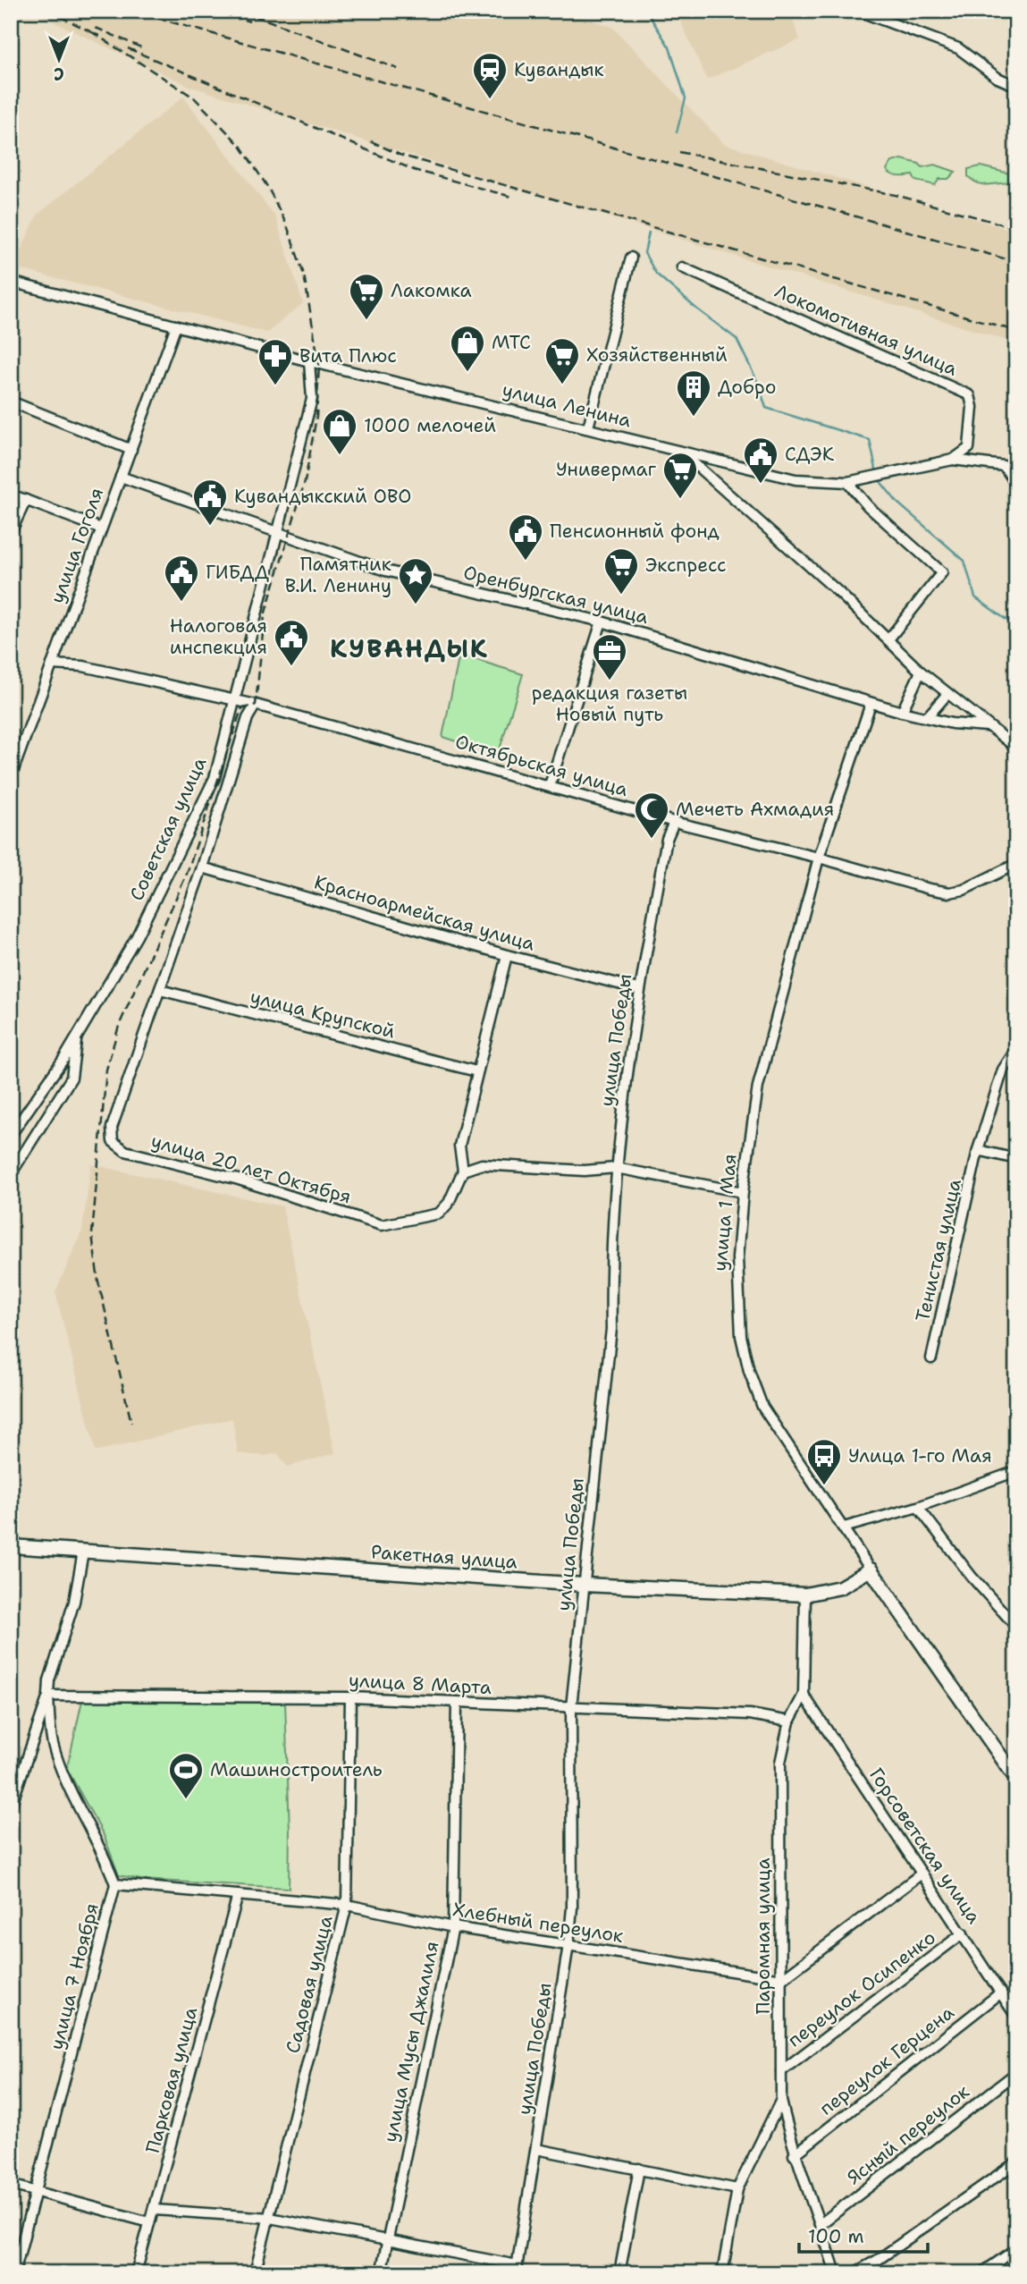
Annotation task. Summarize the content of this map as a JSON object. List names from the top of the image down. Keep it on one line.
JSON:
{"streets":{"main road":["Ракетная улица"],"street":["Локомотивная улица","улица Ленина","улица Гоголя","Оренбургская улица","Октябрьская улица","Советская улица","Красноармейская улица","улица Крупской","улица Победы","улица 20 лет Октября","улица 1 Мая","Тенистая улица","улица 8 Марта","Горсоветская улица","Хлебный переулок","Паромная улица","улица 7 Ноября","Садовая улица","переулок Осипенко","улица Мусы Джалиля","переулок Герцена","Парковая улица","Ясный переулок"]},"crossings":[["улица Ленина","улица Гоголя"],["улица Ленина","Оренбургская улица"],["улица Ленина","Советская улица"],["улица Гоголя","Оренбургская улица"],["улица Гоголя","Октябрьская улица"],["Оренбургская улица","Советская улица"],["Оренбургская улица","улица 1 Мая"],["Октябрьская улица","Советская улица"],["Октябрьская улица","улица Победы"],["Октябрьская улица","улица 1 Мая"],["Красноармейская улица","улица Победы"],["улица Крупской","улица 20 лет Октября"],["улица Победы","Ракетная улица"],["улица Победы","улица 8 Марта"],["улица Победы","Хлебный переулок"],["улица 1 Мая","Ракетная улица"],["Ракетная улица","Паромная улица"],["улица 8 Марта","Паромная улица"],["улица 8 Марта","улица 7 Ноября"],["улица 8 Марта","Садовая улица"],["улица 8 Марта","улица Мусы Джалиля"],["Горсоветская улица","Паромная улица"],["Горсоветская улица","переулок Осипенко"],["Горсоветская улица","переулок Герцена"],["Хлебный переулок","Паромная улица"],["Хлебный переулок","улица 7 Ноября"],["Хлебный переулок","Садовая улица"],["Хлебный переулок","улица Мусы Джалиля"],["Хлебный переулок","Парковая улица"],["Паромная улица","переулок Осипенко"],["Паромная улица","переулок Герцена"],["Паромная улица","Ясный переулок"]],"districts":["КУВАНДЫК"],"places":{"station":["Кувандык"],"supermarket":["Лакомка","Хозяйственный","Универмаг","Экспресс"],"shop":["МТС","1000 мелочей"],"pharmacy":["Вита Плюс"],"building":["Добро"],"public building":["СДЭК","Кувандыкский ОВО","Пенсионный фонд","ГИБДД","Налоговая инспекция"],"place":["Памятник В.И. Ленину"],"office":["редакция газеты Новый путь"],"mosque":["Мечеть Ахмадия"],"bus stop":["Улица 1-го Мая"],"sports":["Машиностроитель"]},"scale_bar":"100 m","north":"bottom"}
